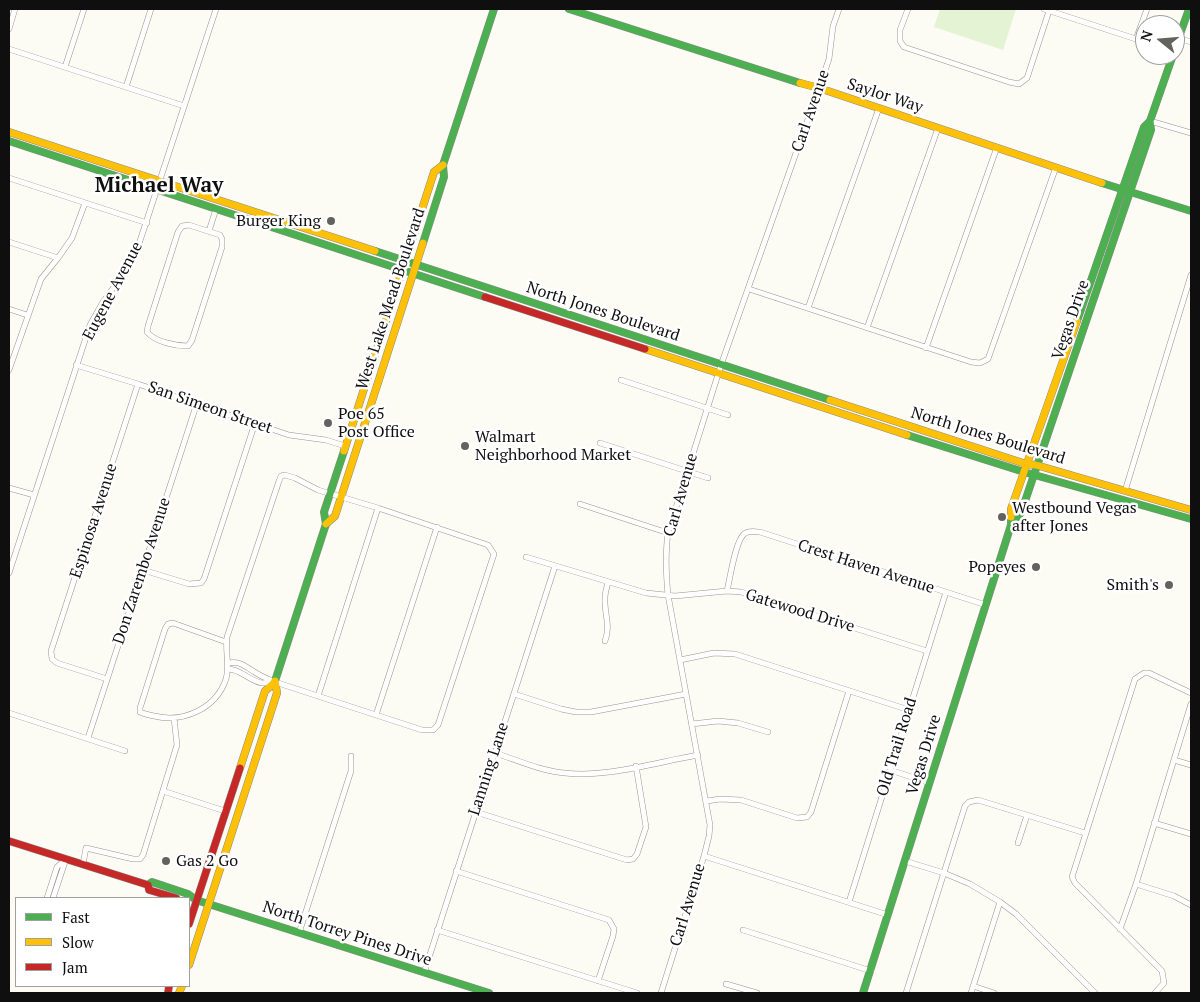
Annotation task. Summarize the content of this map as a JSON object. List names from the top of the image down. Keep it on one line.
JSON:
{"streets":{"main road":["Saylor Way","West Lake Mead Boulevard","North Jones Boulevard","Vegas Drive","North Torrey Pines Drive"],"street":["Carl Avenue","Eugene Avenue","San Simeon Street","Espinosa Avenue","Crest Haven Avenue","Don Zarembo Avenue","Gatewood Drive","Old Trail Road","Lanning Lane"]},"crossings":[["Saylor Way","Carl Avenue"],["Saylor Way","Vegas Drive"],["Carl Avenue","North Jones Boulevard"],["Carl Avenue","Gatewood Drive"],["Eugene Avenue","North Jones Boulevard"],["Eugene Avenue","San Simeon Street"],["West Lake Mead Boulevard","North Jones Boulevard"],["West Lake Mead Boulevard","San Simeon Street"],["West Lake Mead Boulevard","North Torrey Pines Drive"],["North Jones Boulevard","Vegas Drive"],["Vegas Drive","Crest Haven Avenue"],["San Simeon Street","Espinosa Avenue"],["San Simeon Street","Don Zarembo Avenue"],["Espinosa Avenue","Don Zarembo Avenue"],["Crest Haven Avenue","Gatewood Drive"],["Crest Haven Avenue","Old Trail Road"],["Gatewood Drive","Old Trail Road"],["Gatewood Drive","Lanning Lane"],["Lanning Lane","North Torrey Pines Drive"]],"districts":["Michael Way"],"places":["Burger King","Poe 65 Post Office","Walmart Neighborhood Market","Westbound Vegas after Jones","Popeyes","Smith's","Gas 2 Go"],"legend":["Fast","Slow","Jam"],"north":"left"}
